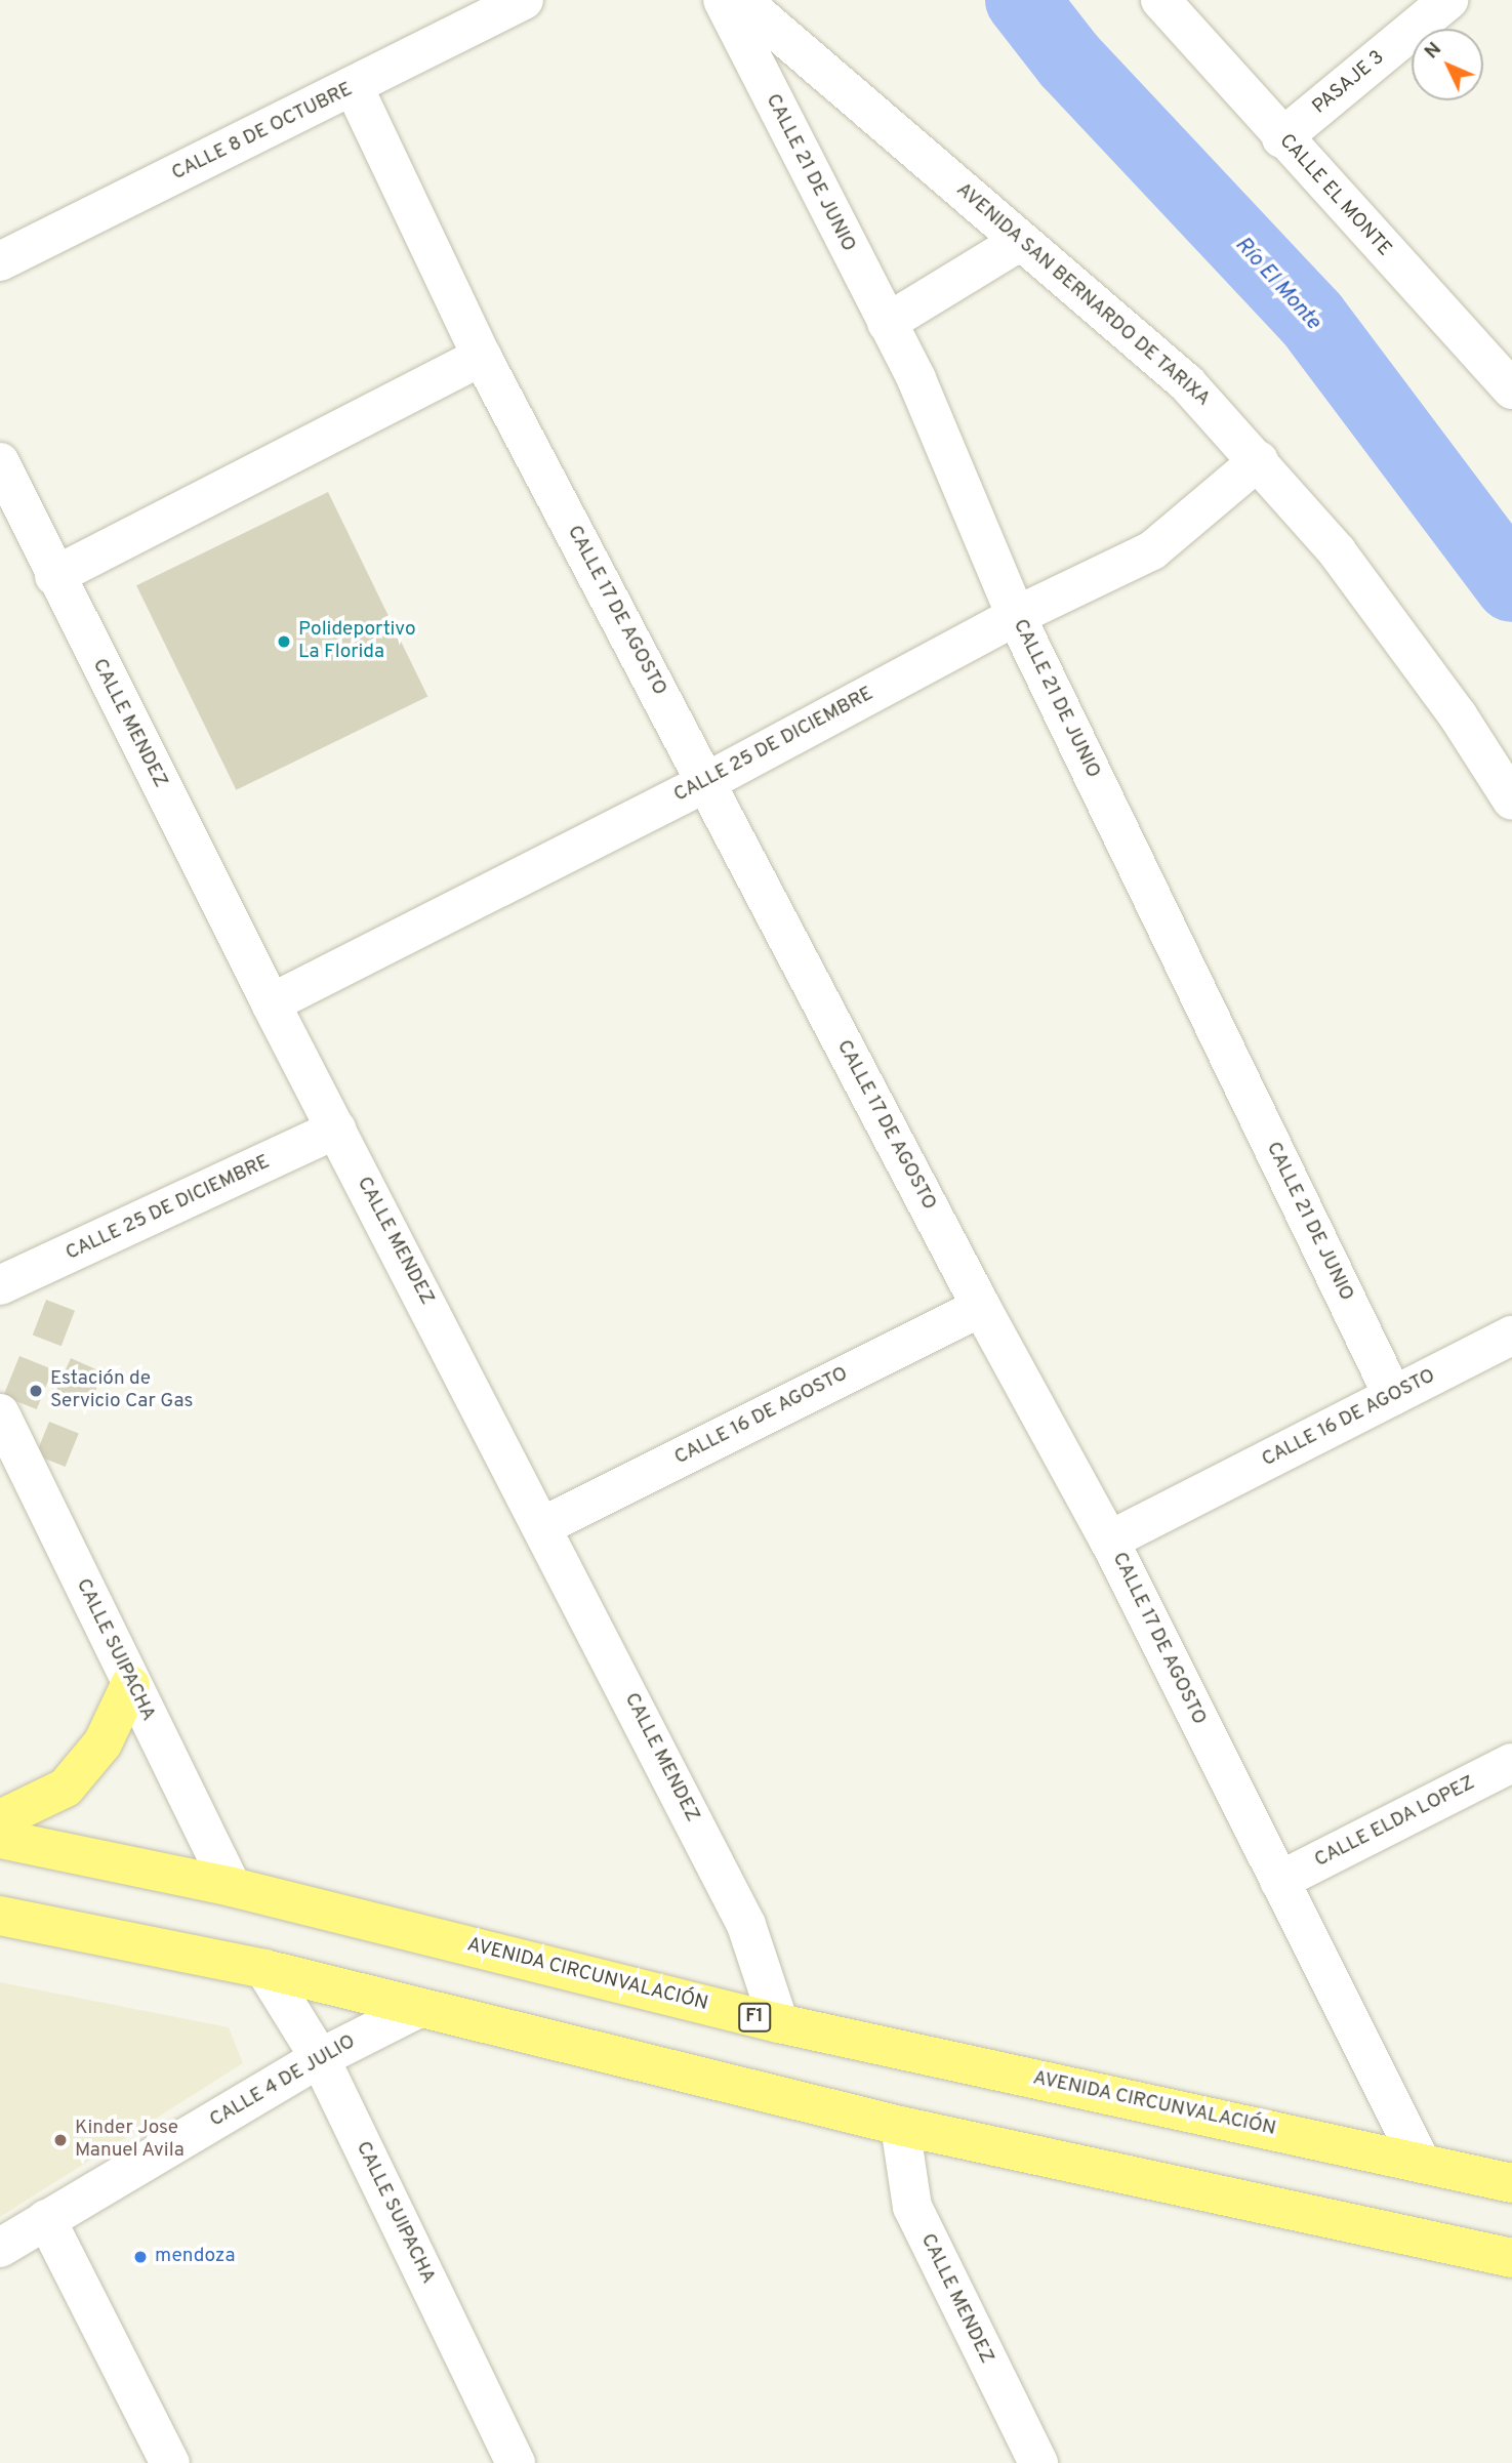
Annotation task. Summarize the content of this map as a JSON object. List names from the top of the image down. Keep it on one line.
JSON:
{"streets":{"highway":["AVENIDA CIRCUNVALACIÓN","F1"],"street":["PASAJE 3","CALLE 8 DE OCTUBRE","CALLE 21 DE JUNIO","CALLE EL MONTE","AVENIDA SAN BERNARDO DE TARIXA","CALLE 17 DE AGOSTO","CALLE MENDEZ","CALLE 25 DE DICIEMBRE","CALLE 16 DE AGOSTO","CALLE SUIPACHA","CALLE ELDA LOPEZ","CALLE 4 DE JULIO"]},"crossings":[["PASAJE 3","CALLE EL MONTE"],["CALLE 8 DE OCTUBRE","CALLE 17 DE AGOSTO"],["CALLE 21 DE JUNIO","CALLE 25 DE DICIEMBRE"],["CALLE 21 DE JUNIO","CALLE 16 DE AGOSTO"],["AVENIDA SAN BERNARDO DE TARIXA","CALLE 25 DE DICIEMBRE"],["CALLE 17 DE AGOSTO","CALLE 25 DE DICIEMBRE"],["CALLE 17 DE AGOSTO","CALLE 16 DE AGOSTO"],["CALLE 17 DE AGOSTO","CALLE ELDA LOPEZ"],["CALLE 17 DE AGOSTO","AVENIDA CIRCUNVALACIÓN"],["CALLE MENDEZ","CALLE 25 DE DICIEMBRE"],["CALLE MENDEZ","CALLE 16 DE AGOSTO"],["CALLE MENDEZ","AVENIDA CIRCUNVALACIÓN"],["CALLE SUIPACHA","AVENIDA CIRCUNVALACIÓN"],["CALLE SUIPACHA","CALLE 4 DE JULIO"]],"water":["Río El Monte"],"places":["Polideportivo La Florida","Estación de Servicio Car Gas","Kinder Jose Manuel Avila","mendoza"],"north":"top left"}
